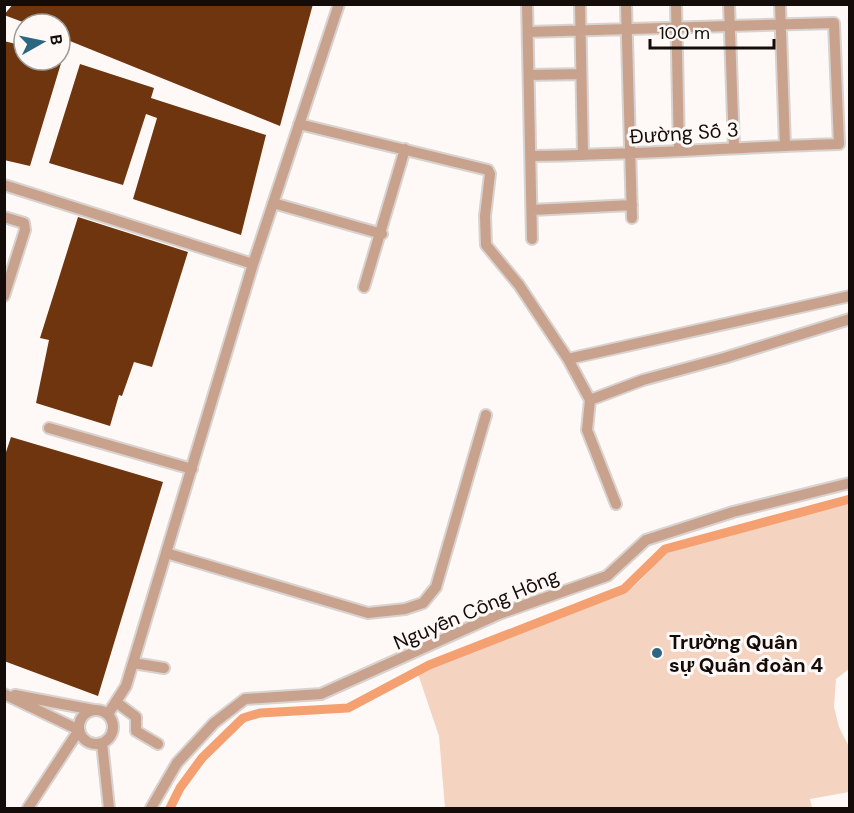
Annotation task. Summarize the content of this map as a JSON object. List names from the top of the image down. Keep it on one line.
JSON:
{"streets":{"street":["Đường Số 3","Nguyễn Công Hồng"]},"places":["Trường Quân sự Quân đoàn 4"],"scale_bar":"100 m","north":"right"}
